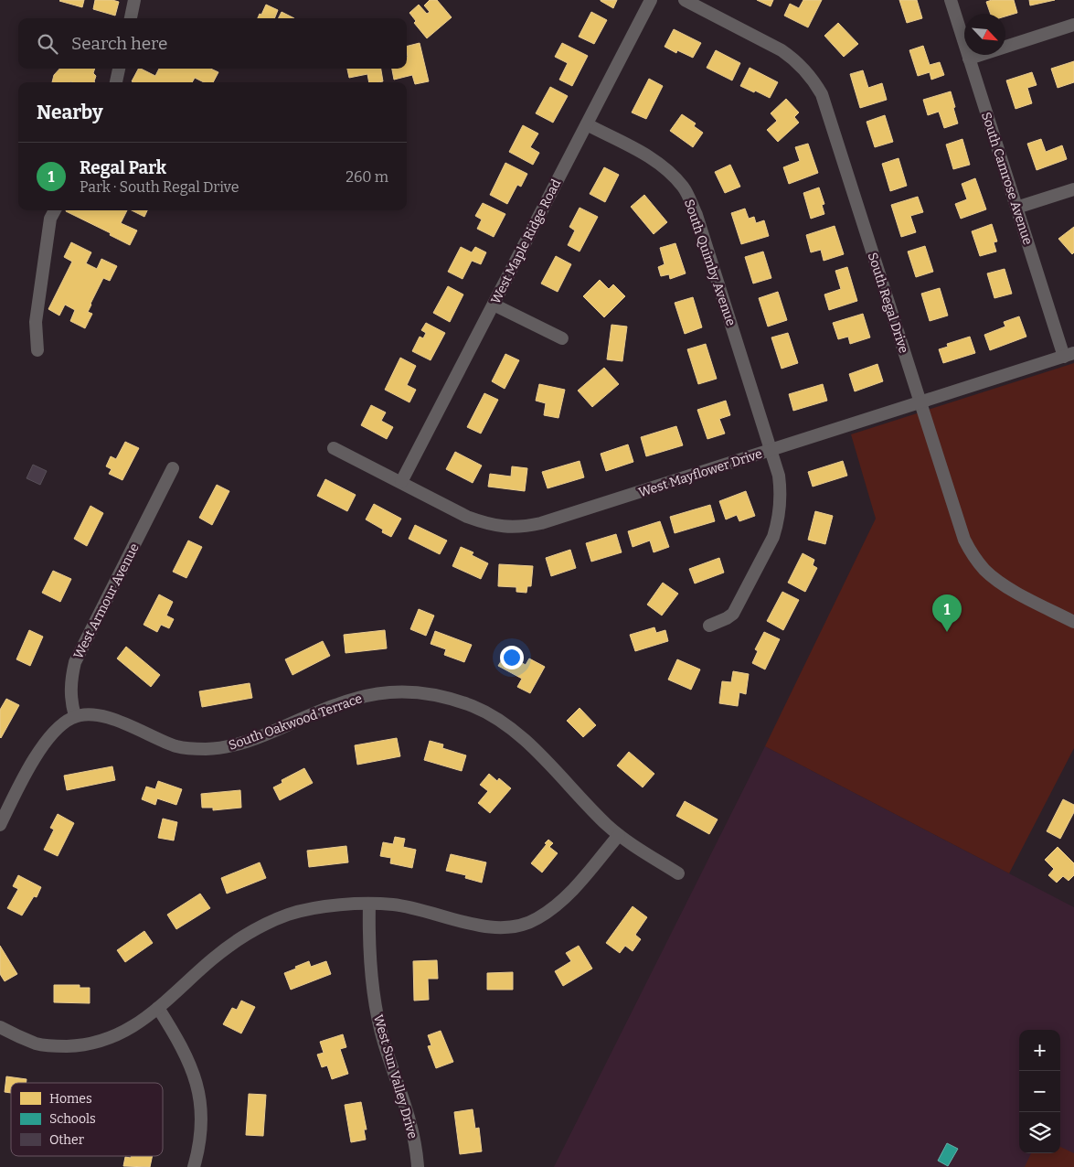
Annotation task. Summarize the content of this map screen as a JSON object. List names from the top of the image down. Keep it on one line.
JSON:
{"streets":{"street":["South Camrose Avenue","West Maple Ridge Road","South Quimby Avenue","South Regal Drive","West Mayflower Drive","West Armour Avenue","South Oakwood Terrace","West Sun Valley Drive"]},"crossings":[["South Camrose Avenue","West Mayflower Drive"],["West Maple Ridge Road","South Quimby Avenue"],["West Maple Ridge Road","West Mayflower Drive"],["South Quimby Avenue","West Mayflower Drive"],["South Regal Drive","West Mayflower Drive"],["West Armour Avenue","South Oakwood Terrace"]],"legend":["Homes","Schools","Other"],"north":"bottom right","page":{"search":"Search here","heading":"Nearby","list":[{"mark":"1","name":"Regal Park","note":"Park · South Regal Drive","value":"260 m"}],"pins":"1","map_buttons":["+","−"]}}
